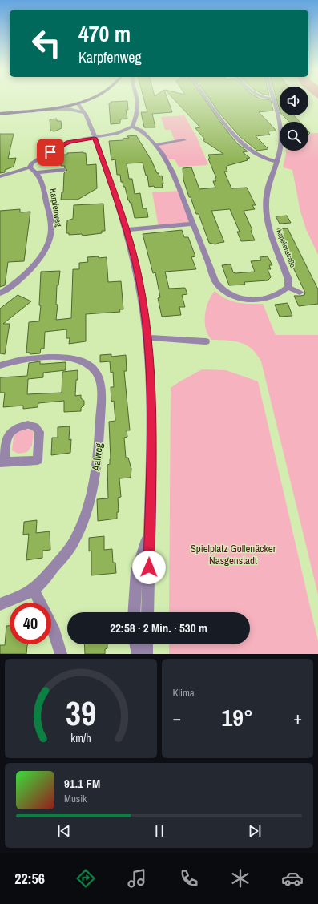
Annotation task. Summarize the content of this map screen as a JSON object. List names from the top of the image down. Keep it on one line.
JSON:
{"streets":{"street":["Karpfenweg","Kapellenstraße","Aalweg"]},"parks":["Spielplatz Gollenäcker Nasgenstadt"],"page":{"turn":["470 m","Karpfenweg"],"limit":"40","trip":"22:58 · 2 Min. · 530 m","tile":"Klima","heat":["−","19°","+"],"song":["91.1 FM","Musik"],"tabs":"22:56","gauge":["39","km/h"]}}
